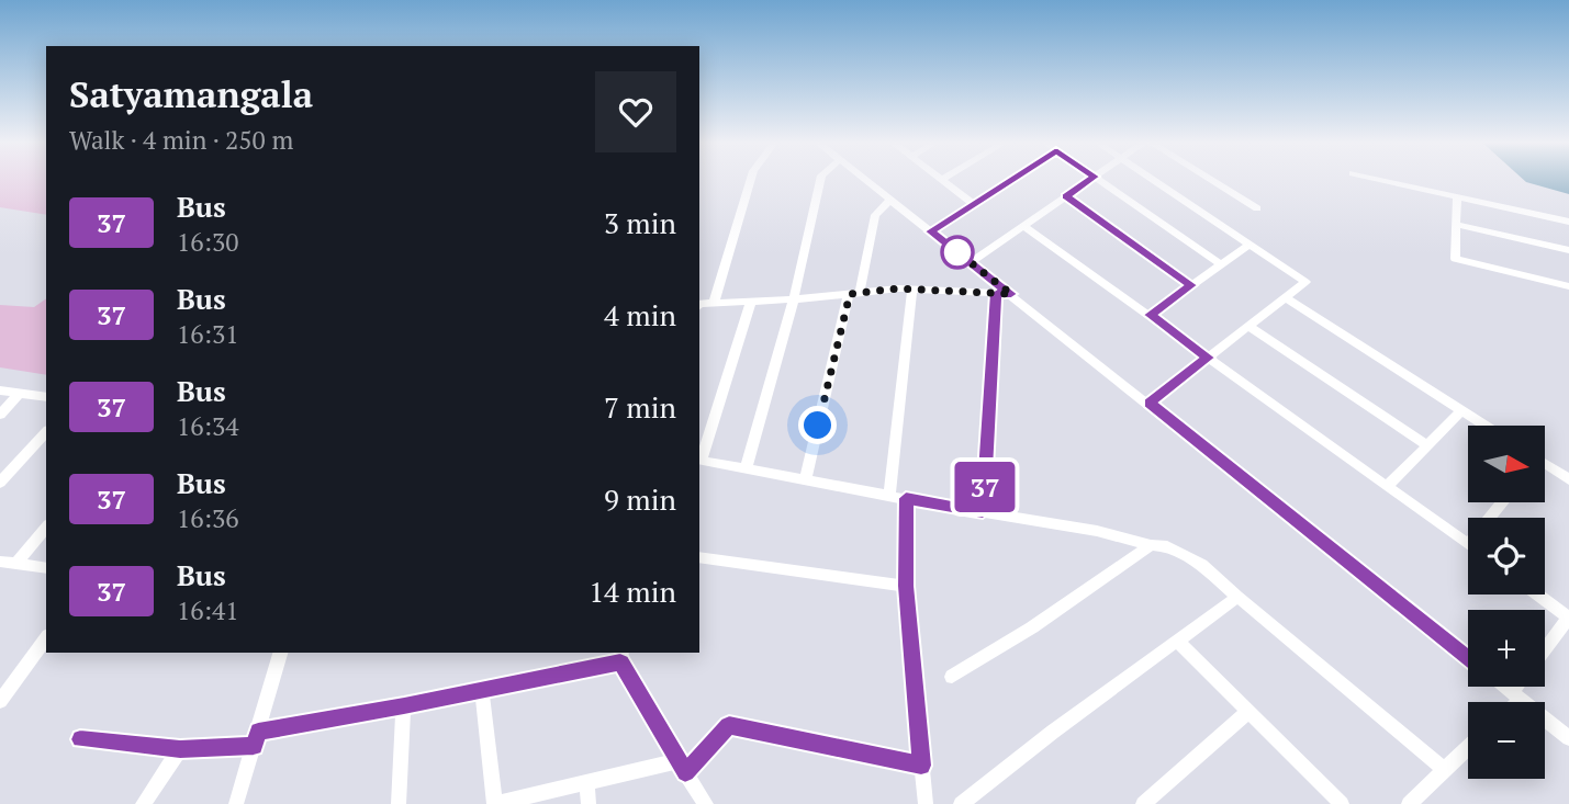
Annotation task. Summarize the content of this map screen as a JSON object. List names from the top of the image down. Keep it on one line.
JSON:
{"lines":["bus line 37"],"north":"right","page":{"on_map":"37","heading":["Satyamangala","Walk · 4 min · 250 m"],"list":[{"mark":"37","name":"Bus","note":"16:30","value":"3 min"},{"mark":"37","name":"Bus","note":"16:31","value":"4 min"},{"mark":"37","name":"Bus","note":"16:34","value":"7 min"},{"mark":"37","name":"Bus","note":"16:36","value":"9 min"},{"mark":"37","name":"Bus","note":"16:41","value":"14 min"}],"map_buttons":["+","−"]}}
